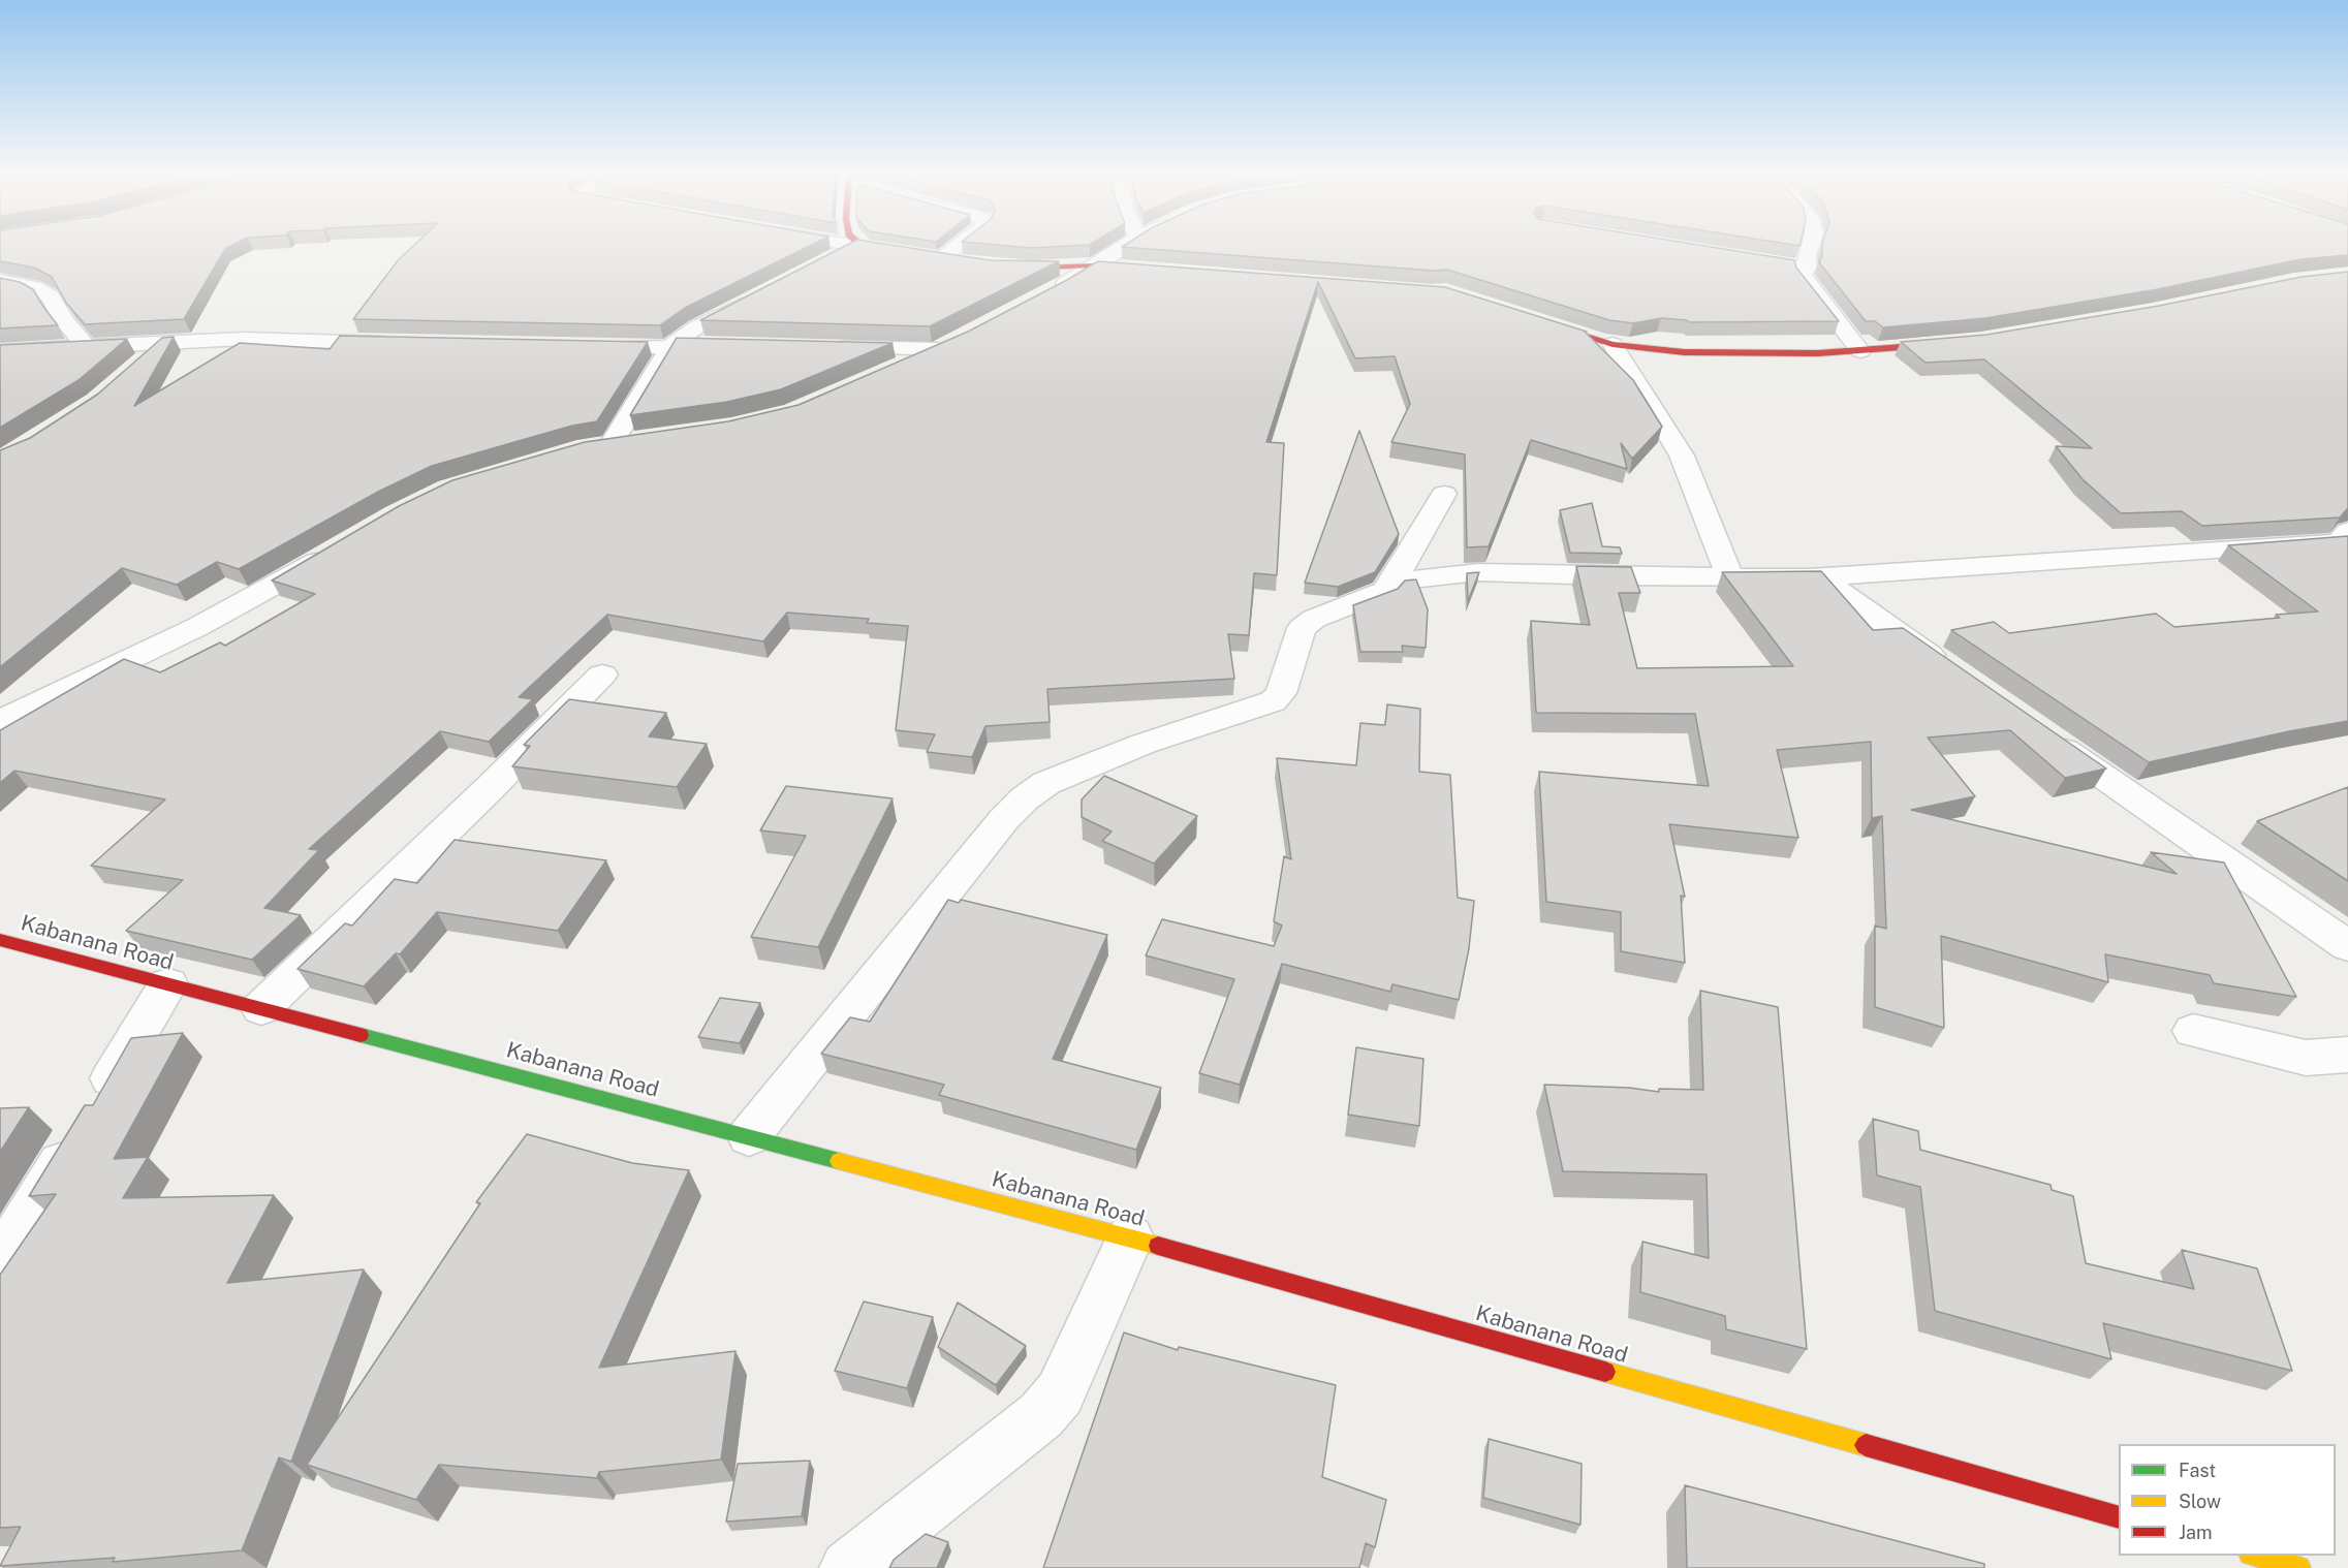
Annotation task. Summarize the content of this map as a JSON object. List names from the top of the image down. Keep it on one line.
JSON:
{"streets":{"street":["Kabanana Road"]},"legend":["Fast","Slow","Jam"]}
